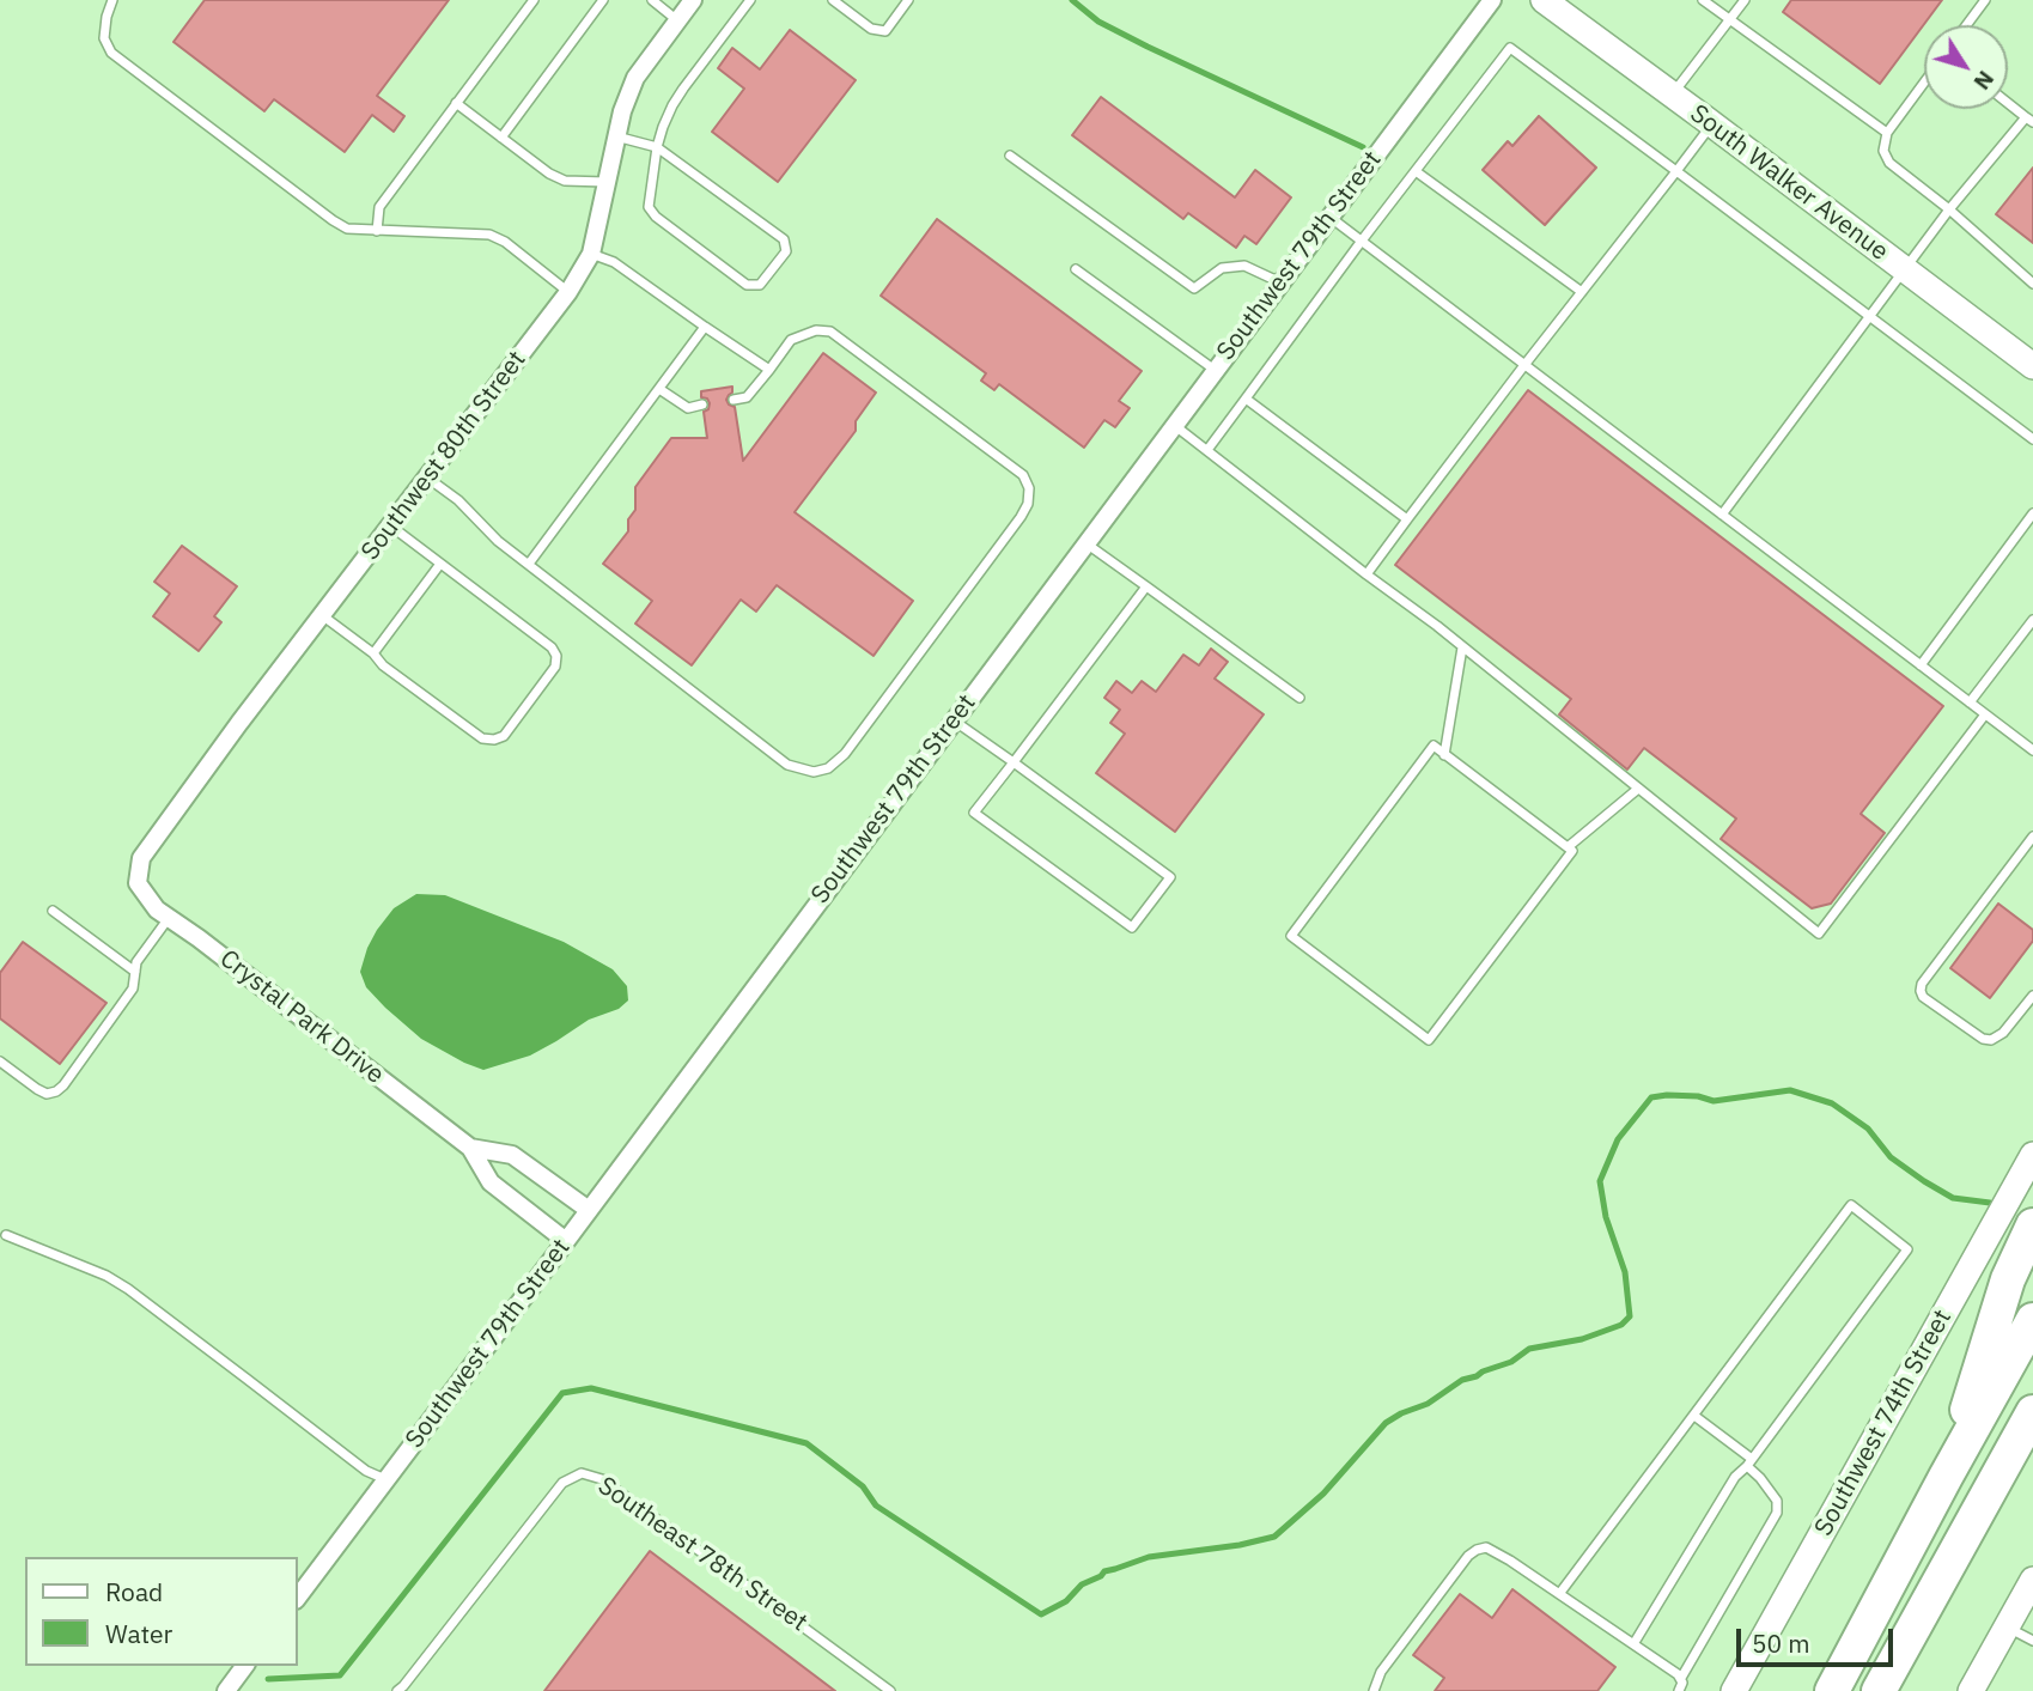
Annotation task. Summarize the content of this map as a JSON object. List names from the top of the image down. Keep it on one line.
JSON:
{"streets":{"main road":["South Walker Avenue","Southwest 74th Street"],"street":["Southwest 79th Street","Southwest 80th Street","Crystal Park Drive"],"lane":["Southeast 78th Street"]},"crossings":[["Southwest 79th Street","Crystal Park Drive"],["Southwest 80th Street","Crystal Park Drive"]],"legend":["Road","Water"],"scale_bar":"50 m","north":"bottom right"}
